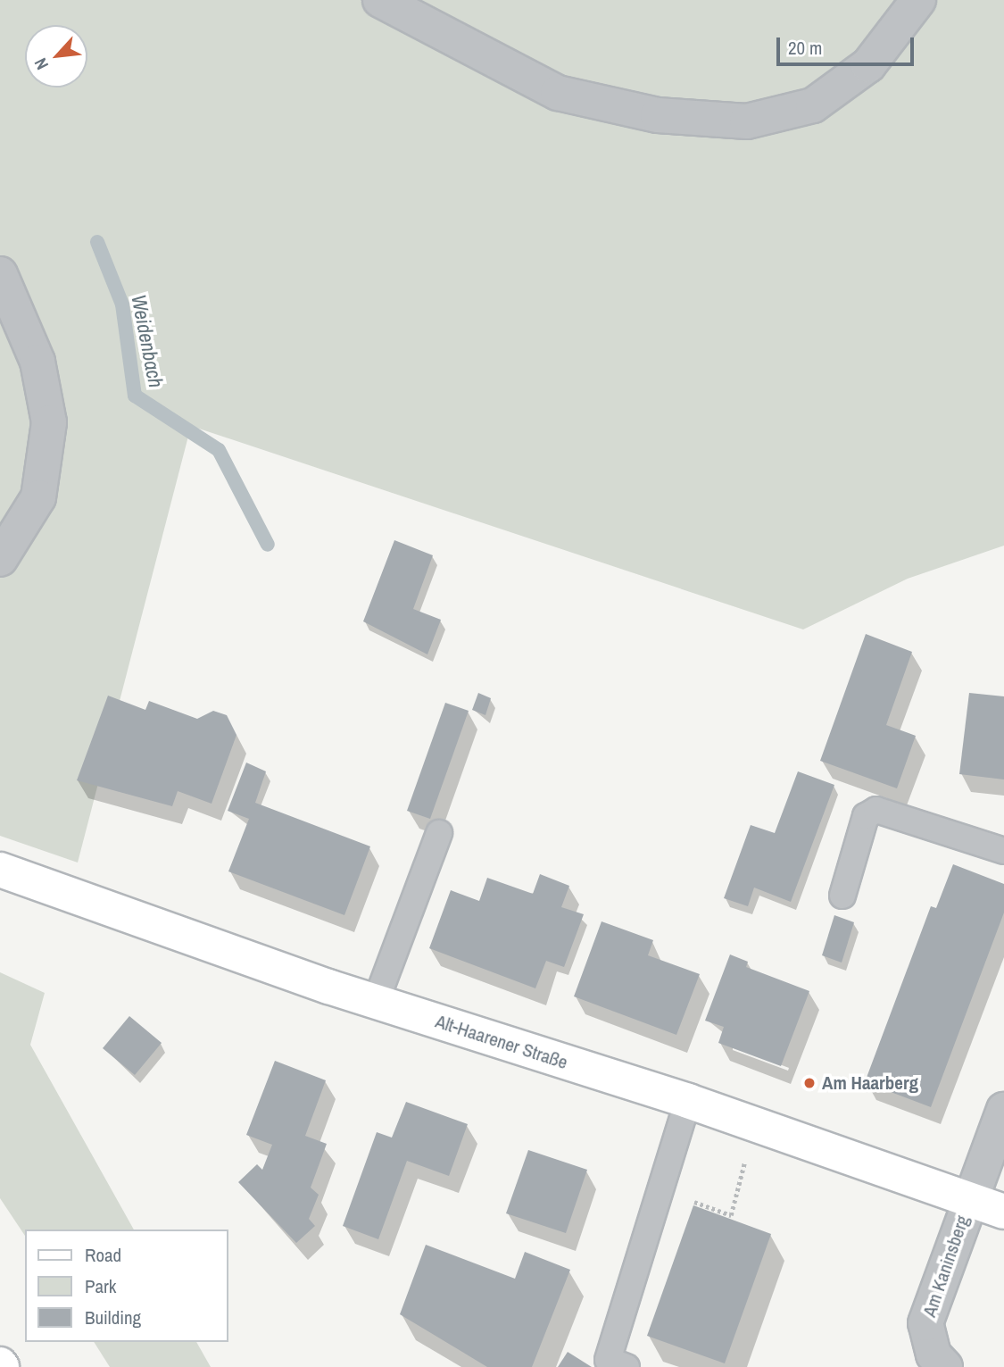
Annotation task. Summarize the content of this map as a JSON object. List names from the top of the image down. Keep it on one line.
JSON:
{"streets":{"main road":["Alt-Haarener Straße"],"street":["Am Kaninsberg"]},"crossings":[["Alt-Haarener Straße","Am Kaninsberg"]],"water":["Weidenbach"],"places":["Am Haarberg"],"legend":["Road","Park","Building"],"scale_bar":"20 m","north":"bottom left"}
